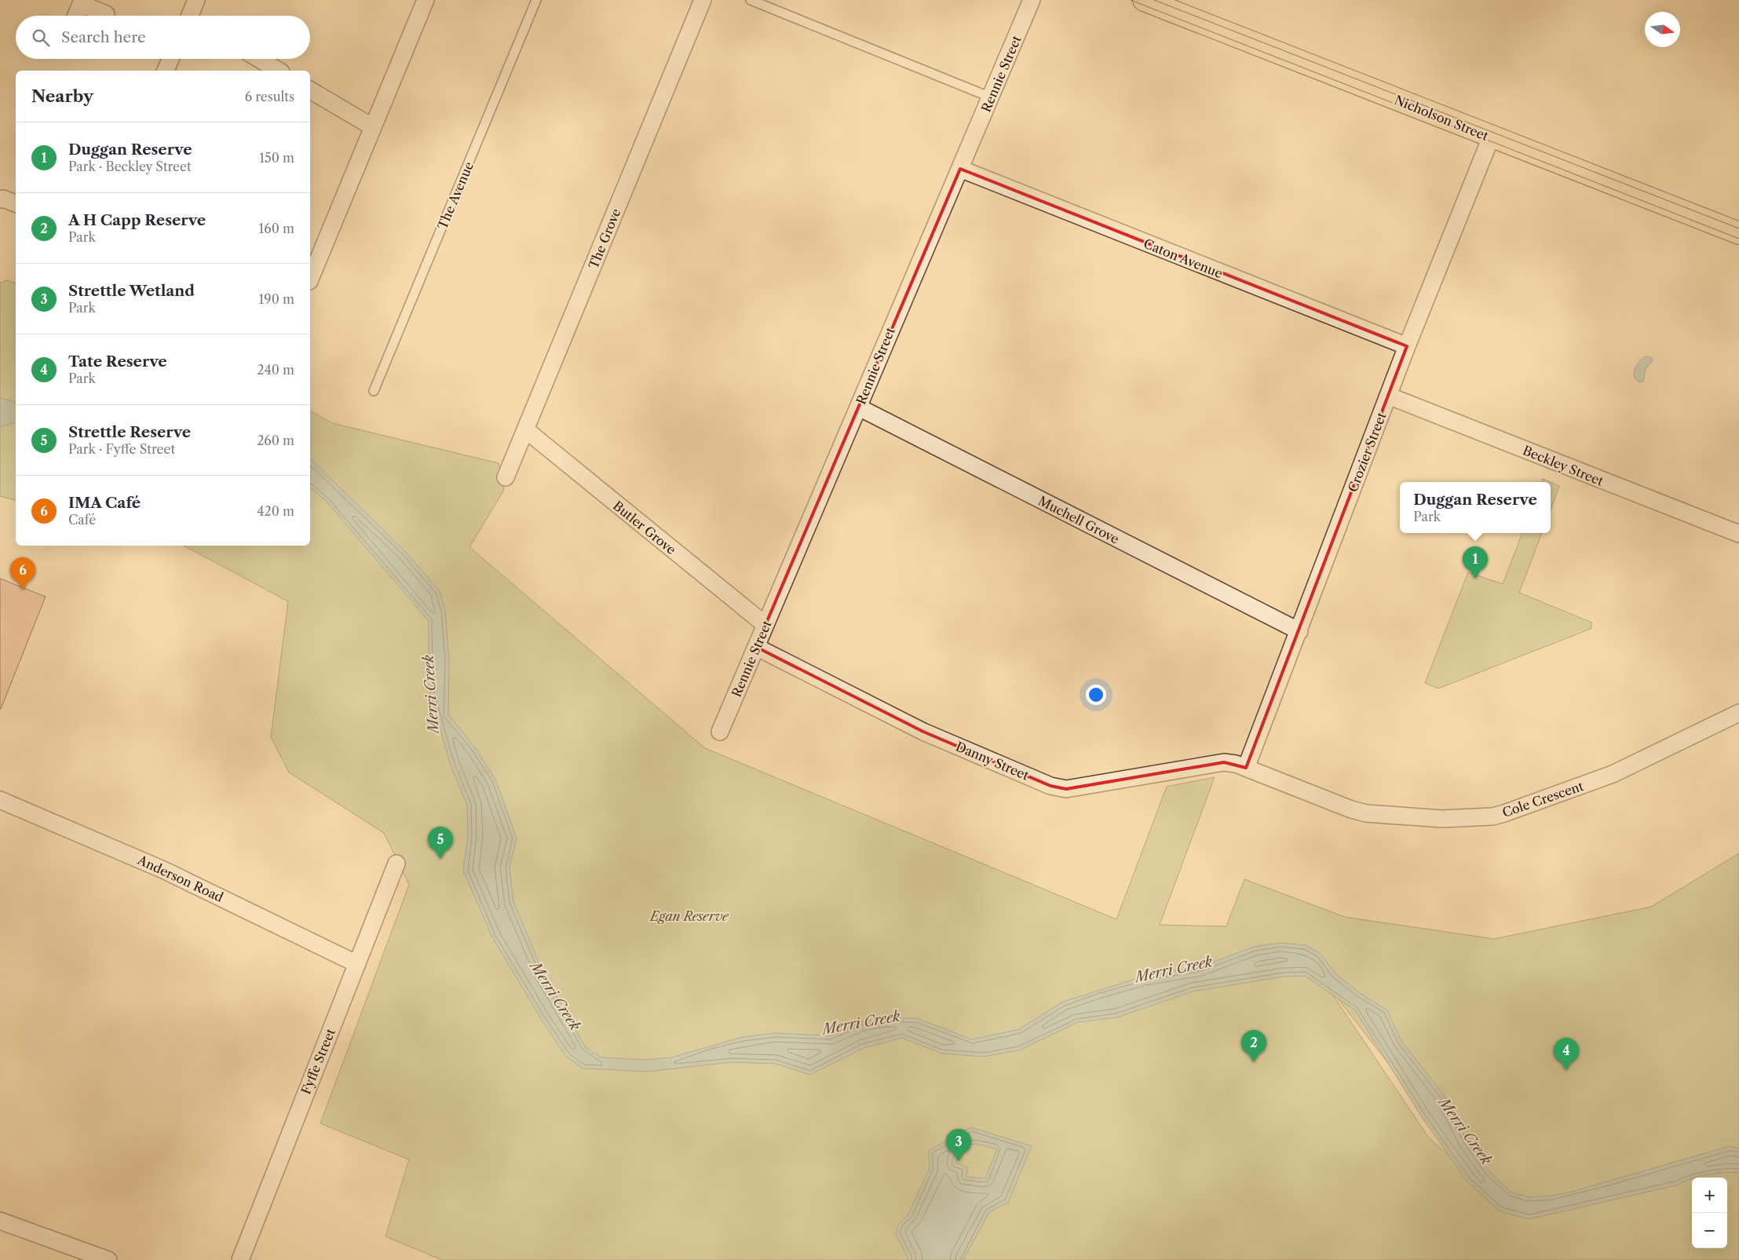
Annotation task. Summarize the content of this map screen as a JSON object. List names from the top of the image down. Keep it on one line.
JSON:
{"streets":{"main road":["Nicholson Street"],"street":["Rennie Street","The Grove","Caton Avenue","Crozier Street","Beckley Street","Muchell Grove","Butler Grove","Danny Street","Cole Crescent","Anderson Road","Fyffe Street"],"lane":["The Avenue"]},"crossings":[["Rennie Street","Caton Avenue"],["Rennie Street","Muchell Grove"],["Rennie Street","Butler Grove"],["Rennie Street","Danny Street"],["Nicholson Street","Crozier Street"],["The Grove","Butler Grove"],["Caton Avenue","Crozier Street"],["Crozier Street","Beckley Street"],["Crozier Street","Muchell Grove"],["Crozier Street","Danny Street"],["Crozier Street","Cole Crescent"],["Danny Street","Cole Crescent"],["Anderson Road","Fyffe Street"]],"water":["Merri Creek"],"parks":["Egan Reserve"],"north":"right","page":{"search":"Search here","heading":["Nearby","6 results"],"list":[{"mark":"1","name":"Duggan Reserve","note":"Park · Beckley Street","value":"150 m"},{"mark":"2","name":"A H Capp Reserve","note":"Park","value":"160 m"},{"mark":"3","name":"Strettle Wetland","note":"Park","value":"190 m"},{"mark":"4","name":"Tate Reserve","note":"Park","value":"240 m"},{"mark":"5","name":"Strettle Reserve","note":"Park · Fyffe Street","value":"260 m"},{"mark":"6","name":"IMA Café","note":"Café","value":"420 m"}],"popup":["Duggan Reserve","Park"],"pins":["1","6","5","2","4","3"],"map_buttons":["+","−"]}}
